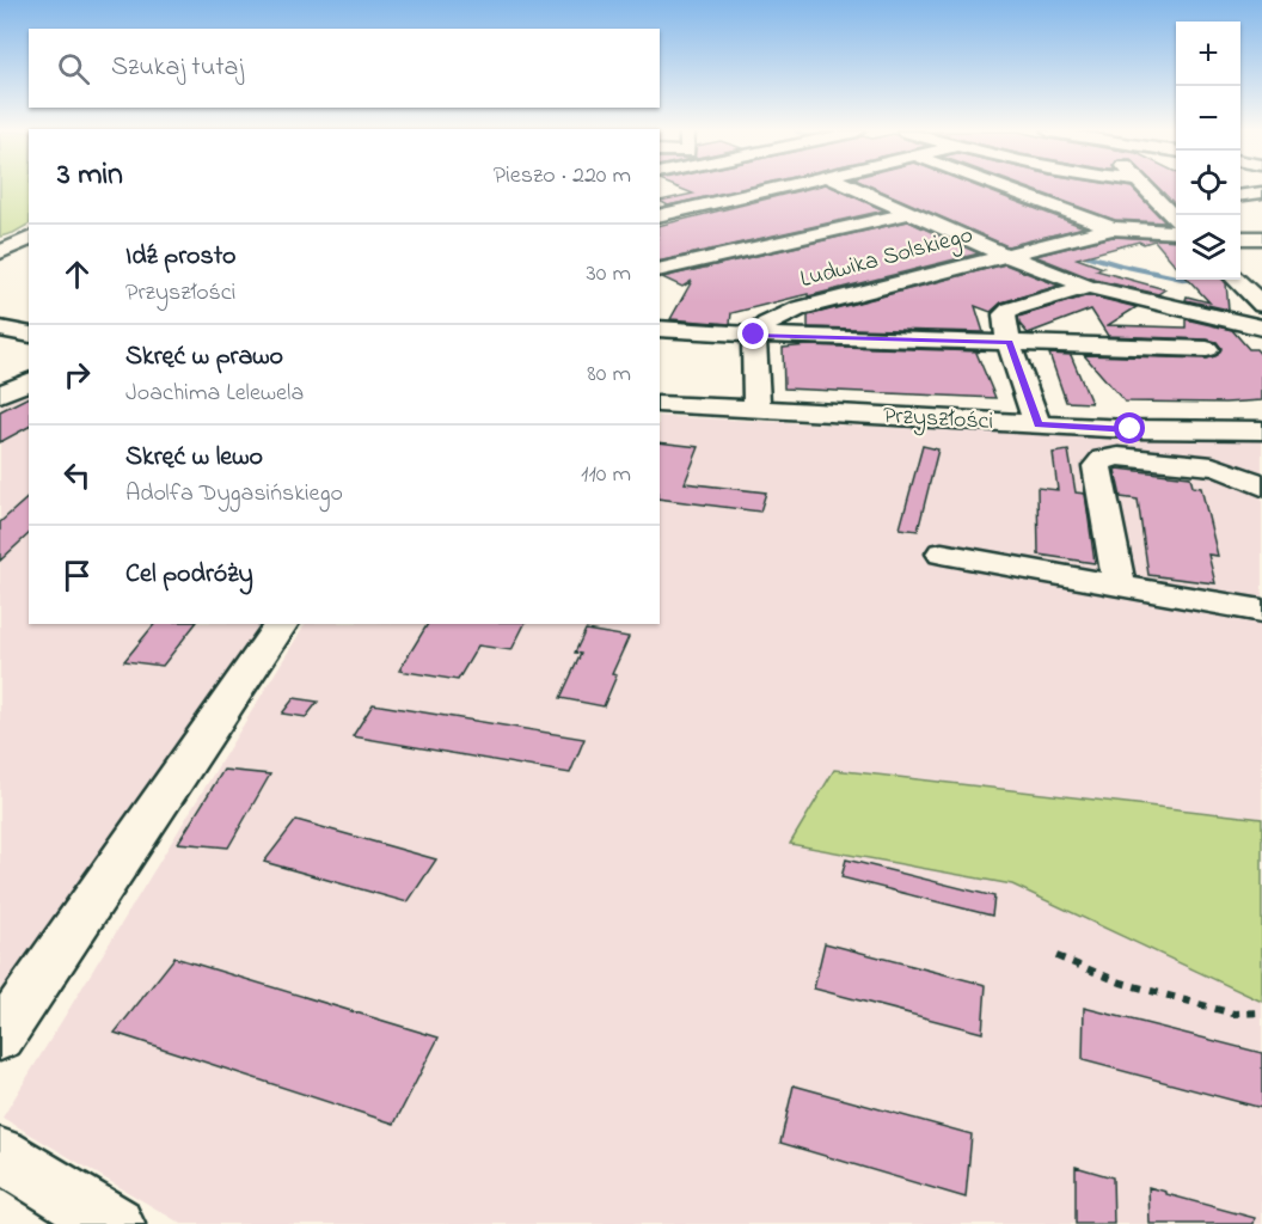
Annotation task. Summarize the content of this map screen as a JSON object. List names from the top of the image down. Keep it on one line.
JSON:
{"streets":{"street":["Ludwika Solskiego","Przyszłości"]},"page":{"map_buttons":["+","−"],"search":"Szukaj tutaj","heading":["3 min","Pieszo · 220 m"],"list":[["Idź prosto","Przyszłości","30 m"],["Skręć w prawo","Joachima Lelewela","80 m"],["Skręć w lewo","Adolfa Dygasińskiego","110 m"],"Cel podróży"]}}
